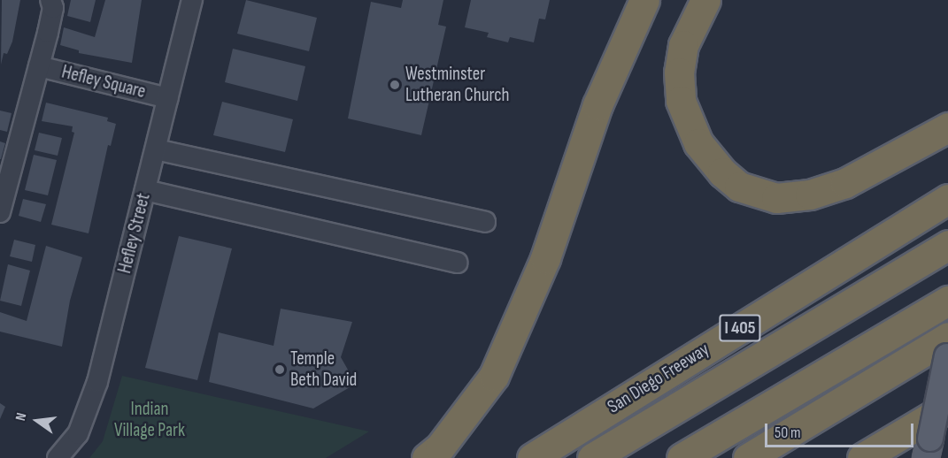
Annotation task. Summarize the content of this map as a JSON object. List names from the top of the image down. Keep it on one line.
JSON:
{"streets":{"highway":["I 405","San Diego Freeway"],"street":["Hefley Square","Hefley Street"]},"crossings":[["Hefley Square","Hefley Street"]],"parks":["Indian Village Park"],"places":["Westminster Lutheran Church","Temple Beth David"],"scale_bar":"50 m","north":"left"}
